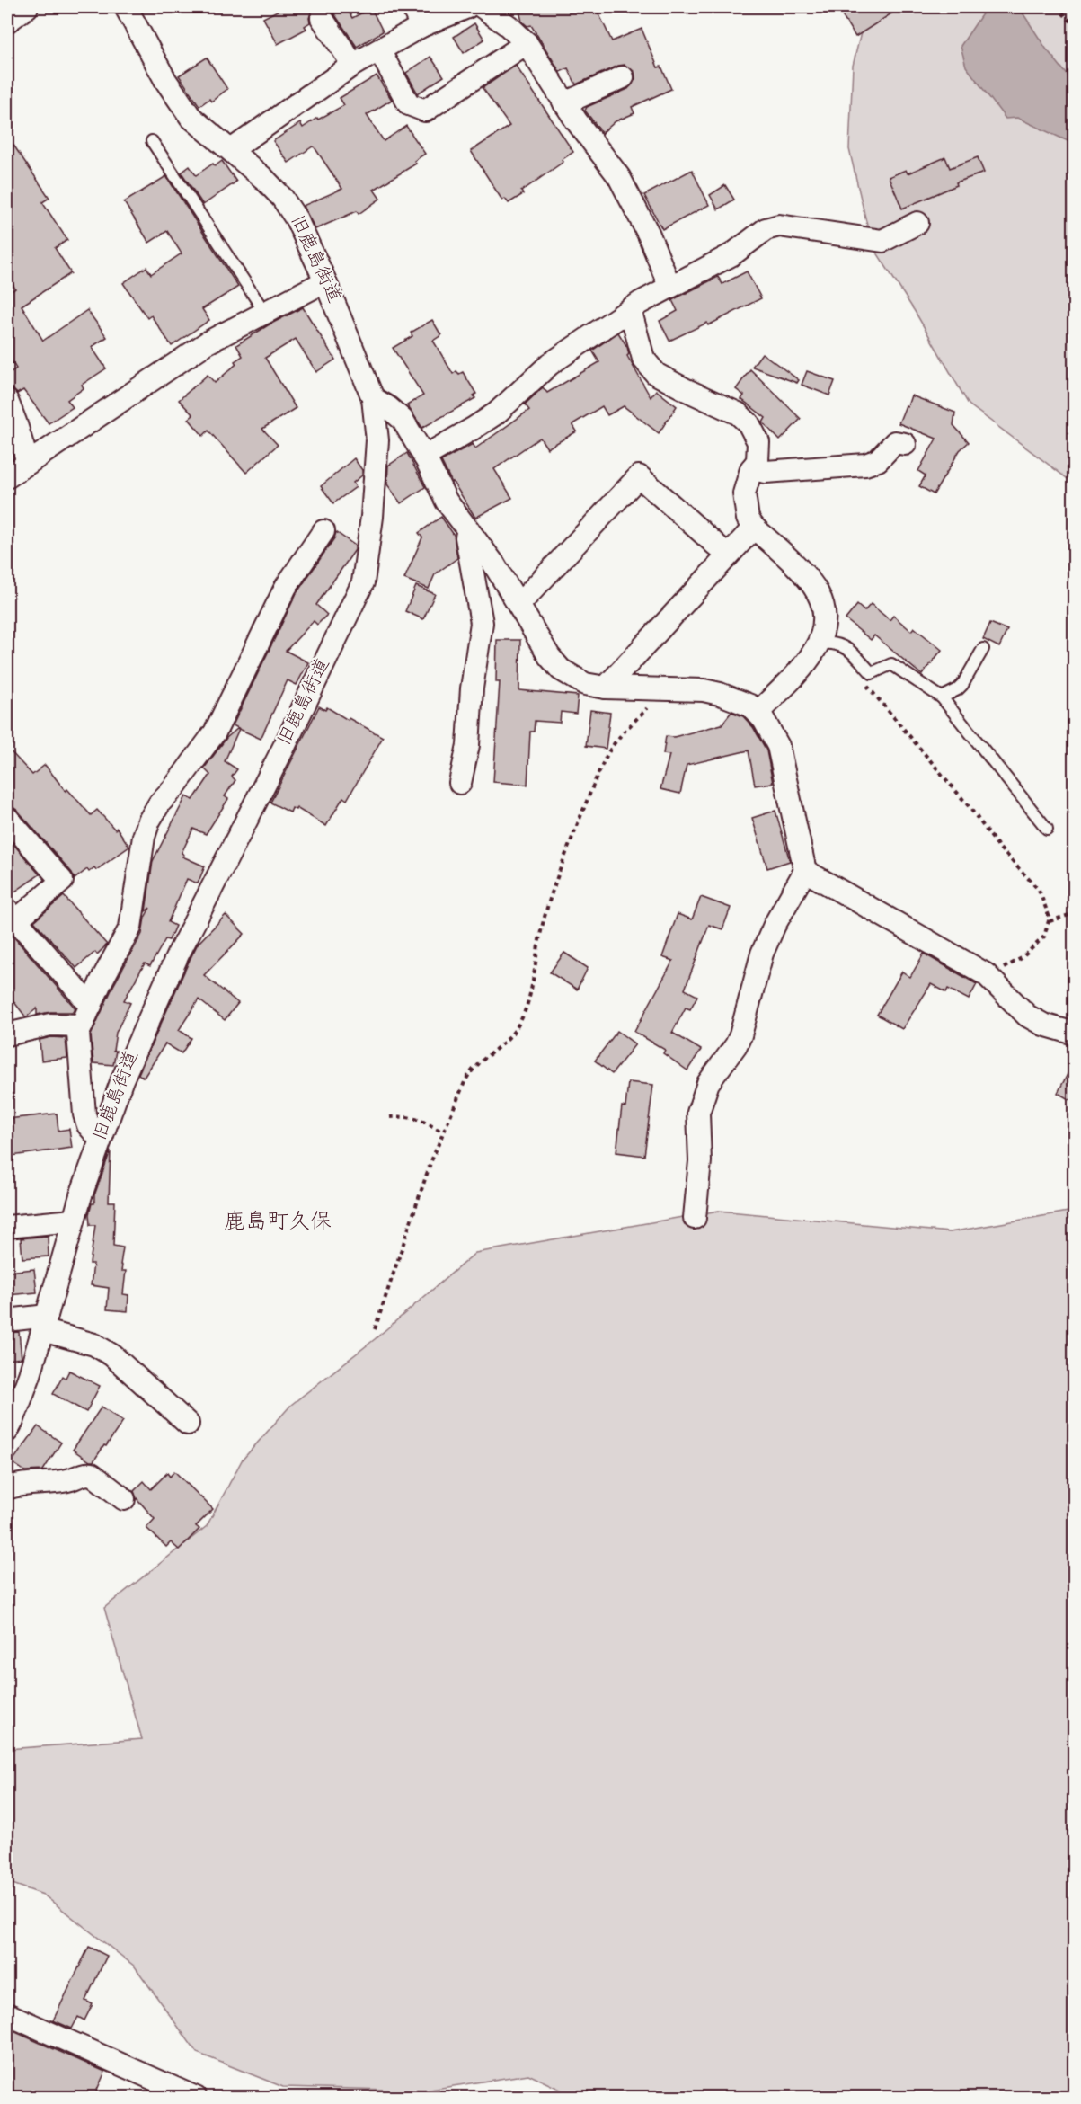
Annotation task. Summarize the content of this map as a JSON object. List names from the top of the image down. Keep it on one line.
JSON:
{"streets":{"street":["旧鹿島街道"]},"districts":["鹿島町久保"]}
